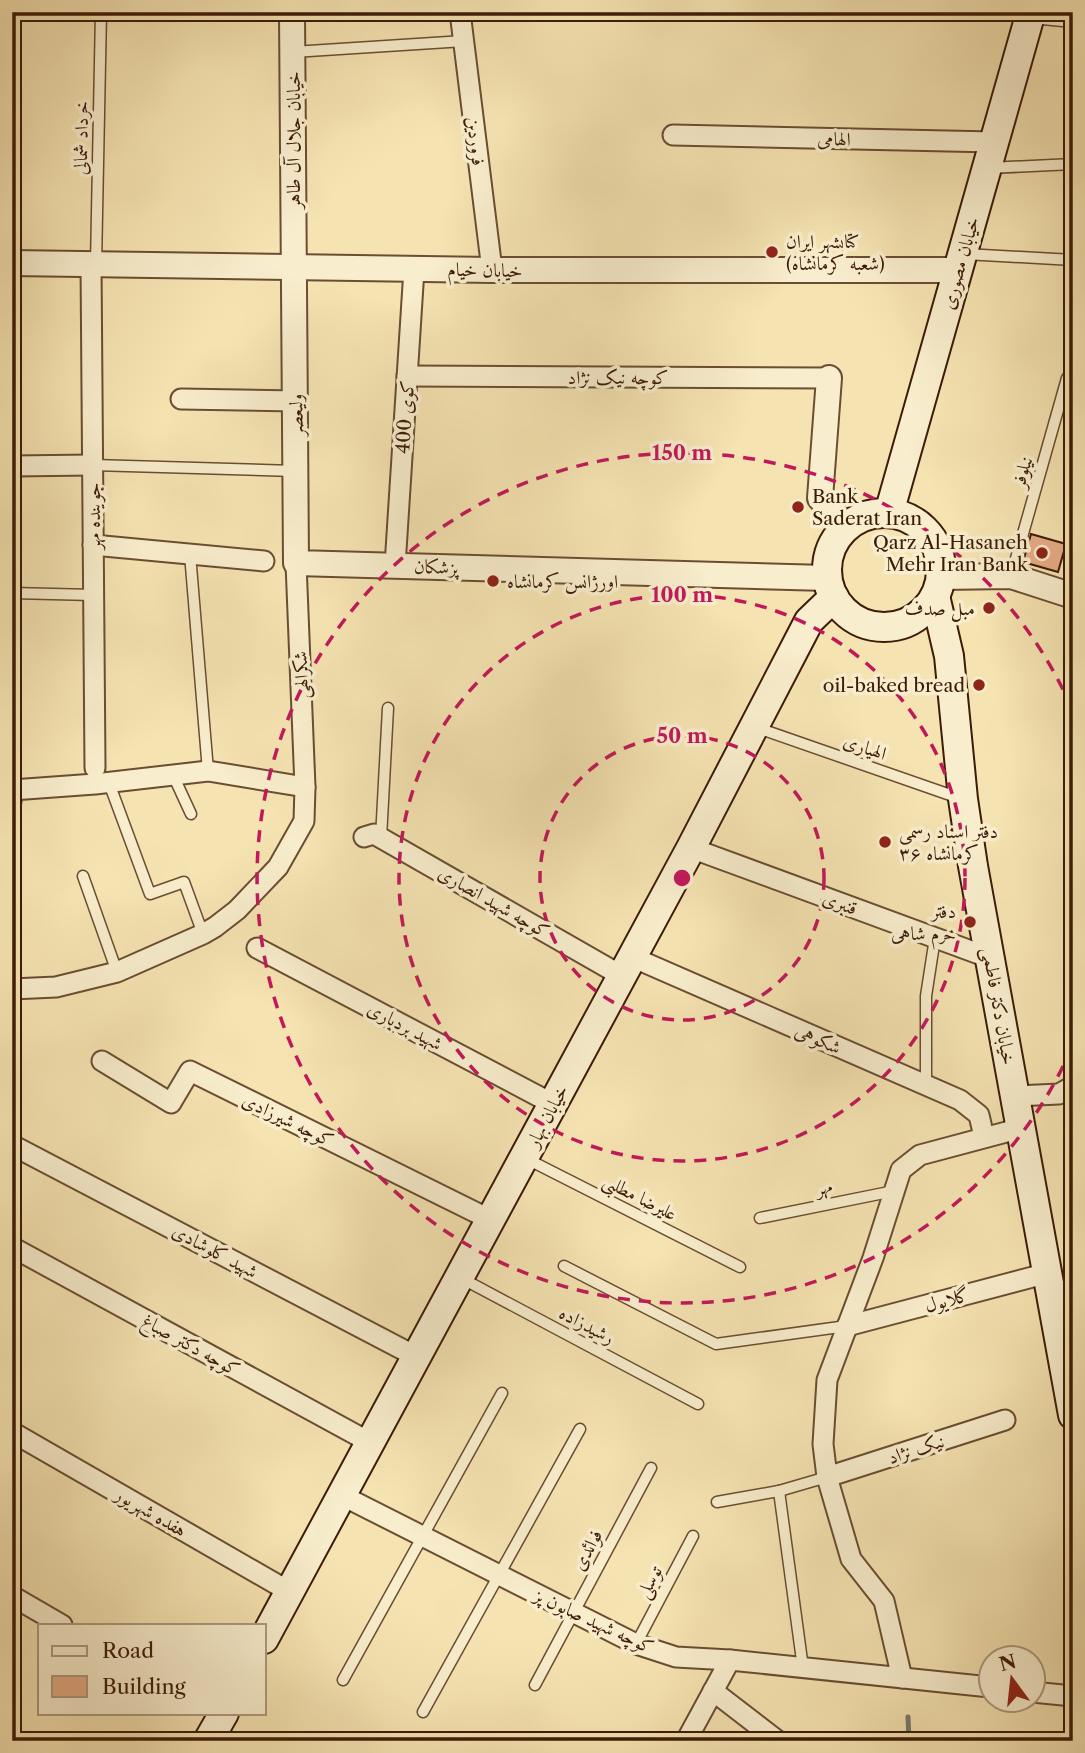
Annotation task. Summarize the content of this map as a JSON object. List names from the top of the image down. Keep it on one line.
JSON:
{"streets":{"main road":["خیابان مصوری","خیابان دکتر فاطمی","خیابان بهار"],"street":["الهامی","خیابان جلال آل طاهر","فروردین","خیابان خیام","کوچه نیک نژاد","ولیعصر","کوی 400","جوینده مهر","پزشکان","شکرالهی","کوچه شهید انصاری","قنبری","شهید بردباری","شکوهی","کوچه شیرزادی","شهید کلوشادی","گلایول","کوچه دکتر صباغ","نیک نژاد","هفده شهریور","کوچه شهید صابون پز"],"lane":["خرداد شمالی","نیلوفر","الهیاری","مهر","علیرضا مطلبی","رشیدزاده","فوائدی","توسلی"]},"crossings":[["خرداد شمالی","خیابان خیام"],["خرداد شمالی","جوینده مهر"],["الهامی","خیابان مصوری"],["خیابان جلال آل طاهر","خیابان خیام"],["خیابان جلال آل طاهر","ولیعصر"],["فروردین","خیابان خیام"],["خیابان مصوری","خیابان خیام"],["خیابان مصوری","پزشکان"],["خیابان مصوری","خیابان دکتر فاطمی"],["خیابان مصوری","خیابان بهار"],["خیابان خیام","ولیعصر"],["خیابان خیام","کوی 400"],["خیابان خیام","جوینده مهر"],["کوچه نیک نژاد","کوی 400"],["ولیعصر","پزشکان"],["ولیعصر","شکرالهی"],["کوی 400","پزشکان"],["پزشکان","شکرالهی"],["پزشکان","خیابان دکتر فاطمی"],["پزشکان","خیابان بهار"],["الهیاری","خیابان دکتر فاطمی"],["الهیاری","خیابان بهار"],["کوچه شهید انصاری","شکوهی"],["کوچه شهید انصاری","خیابان بهار"],["قنبری","خیابان دکتر فاطمی"],["قنبری","خیابان بهار"],["خیابان دکتر فاطمی","خیابان بهار"],["خیابان دکتر فاطمی","گلایول"],["شهید بردباری","خیابان بهار"],["شکوهی","خیابان بهار"],["خیابان بهار","کوچه شیرزادی"],["خیابان بهار","علیرضا مطلبی"],["خیابان بهار","شهید کلوشادی"],["خیابان بهار","رشیدزاده"],["خیابان بهار","کوچه دکتر صباغ"],["خیابان بهار","هفده شهریور"],["خیابان بهار","کوچه شهید صابون پز"],["فوائدی","کوچه شهید صابون پز"],["توسلی","کوچه شهید صابون پز"]],"places":["کتابشهر ایران (شعبه کرمانشاه)","Bank Saderat Iran","Qarz Al-Hasaneh Mehr Iran Bank","اورژانس کرمانشاه","مبل صدف","oil-baked bread","دفتر اسناد رسمی ۳۶ کرمانشاه","دفتر خرم شاهی"],"legend":["Road","Building"],"north":"top","rings":["150 m","100 m","50 m"]}
